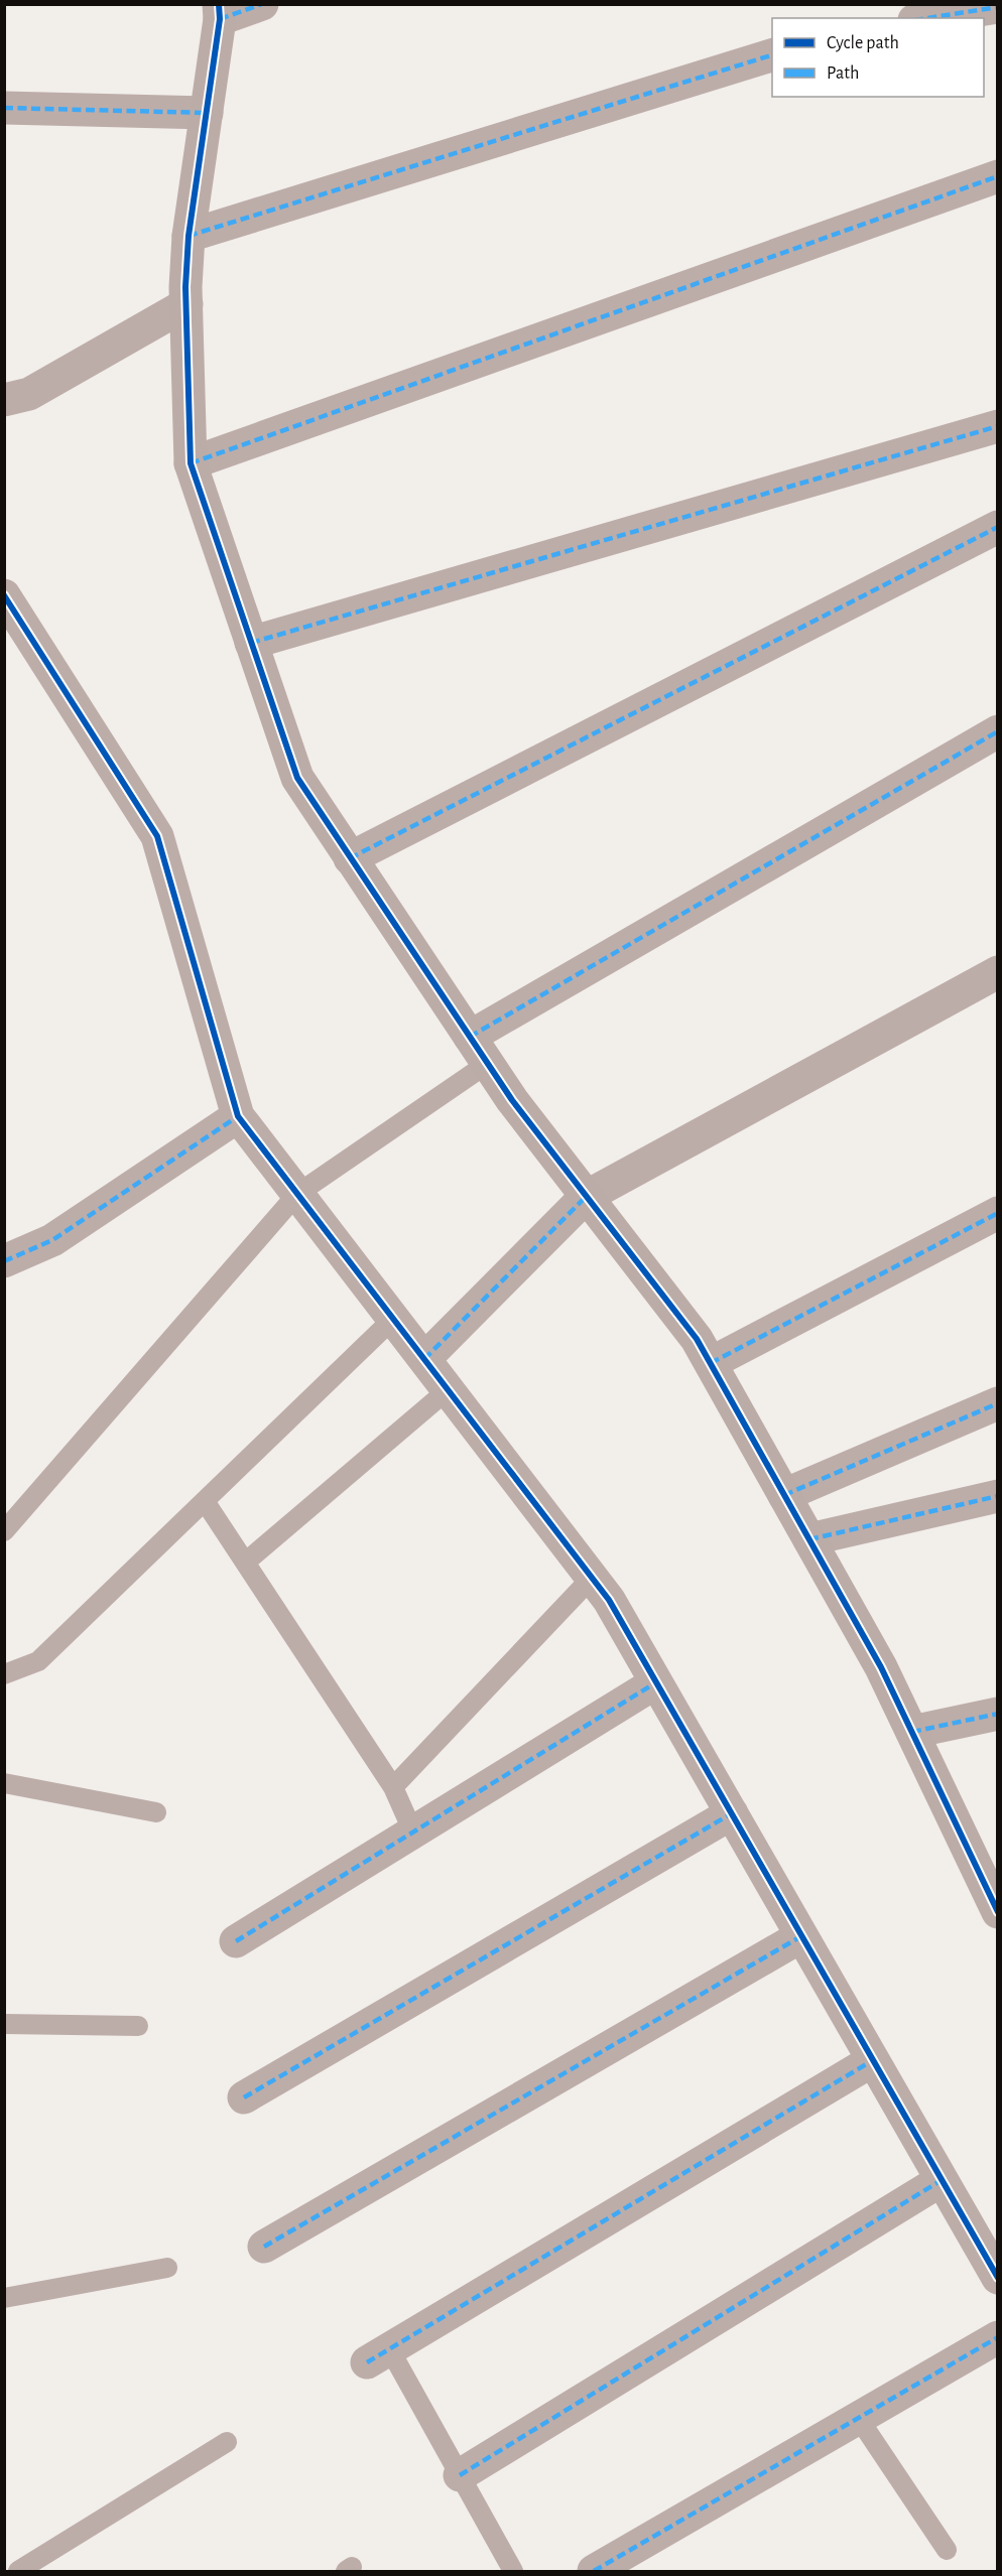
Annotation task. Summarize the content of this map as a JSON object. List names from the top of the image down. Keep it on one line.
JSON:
{"legend":["Cycle path","Path"]}
